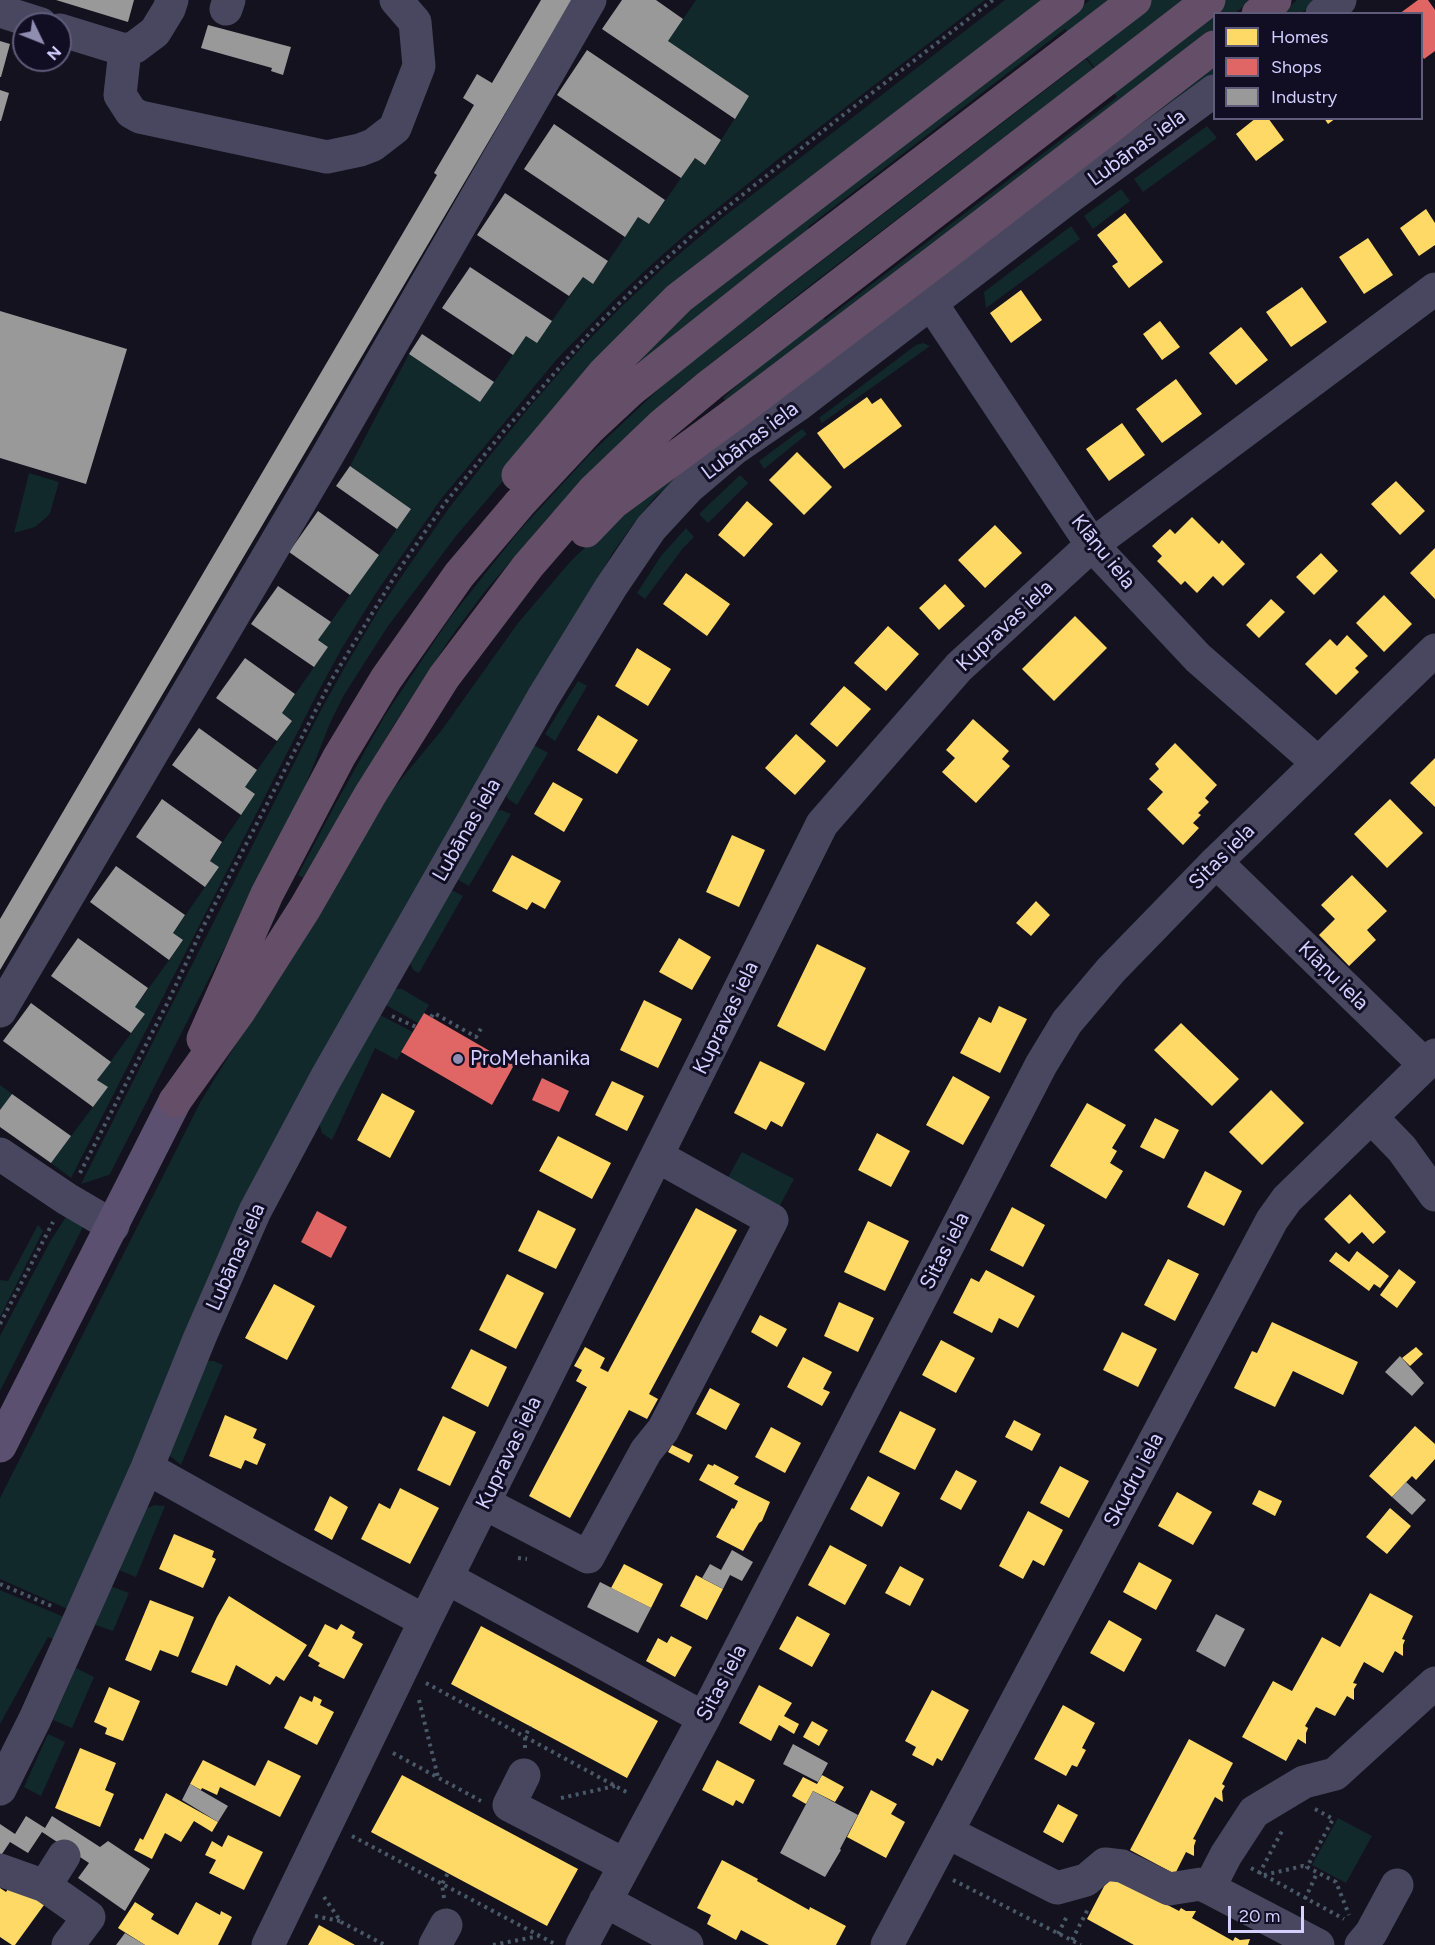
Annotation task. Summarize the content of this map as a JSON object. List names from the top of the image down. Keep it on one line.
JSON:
{"streets":{"street":["Lubānas iela","Klāņu iela","Kupravas iela","Sitas iela","Skudru iela"]},"crossings":[["Lubānas iela","Klāņu iela"],["Klāņu iela","Kupravas iela"],["Klāņu iela","Sitas iela"],["Klāņu iela","Skudru iela"]],"places":["ProMehanika"],"legend":["Homes","Shops","Industry"],"scale_bar":"20 m","north":"bottom right"}
